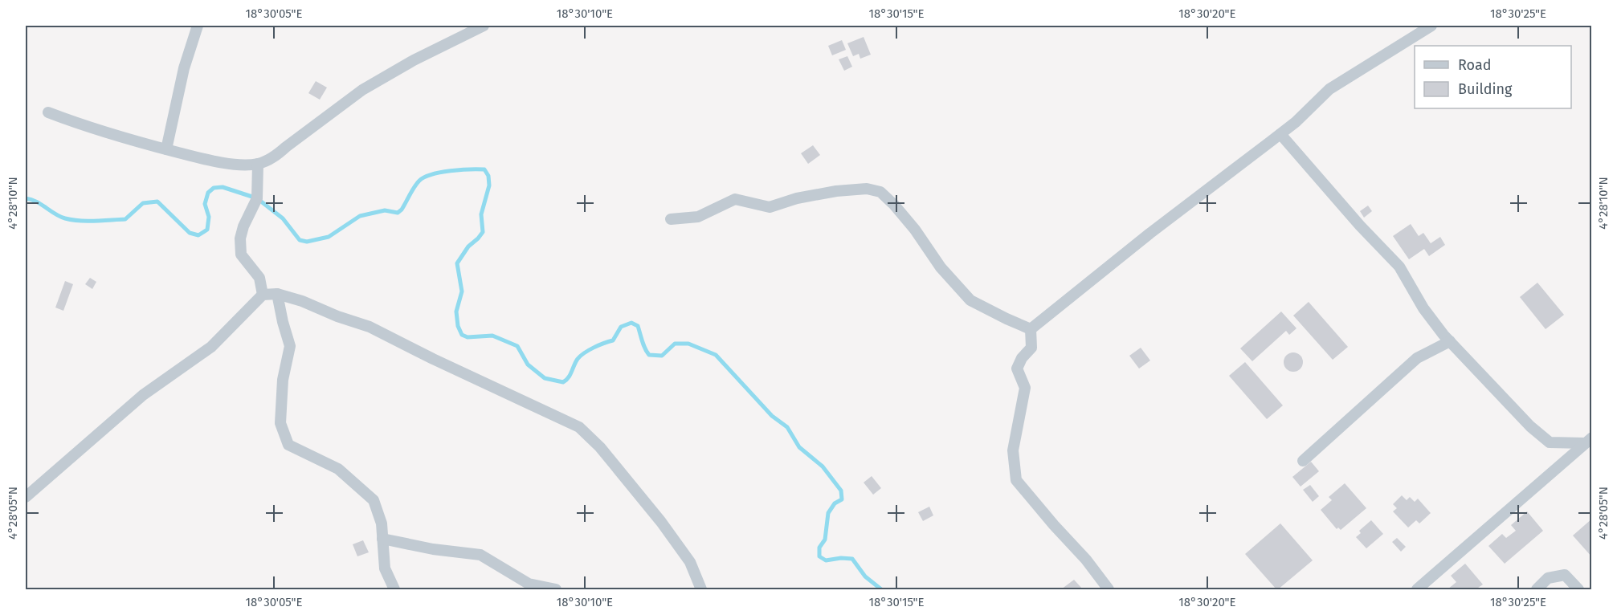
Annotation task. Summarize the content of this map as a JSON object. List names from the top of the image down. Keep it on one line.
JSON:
{"legend":["Road","Building"],"coordinates":["18°30'05\"E","18°30'10\"E","18°30'15\"E","18°30'20\"E","18°30'25\"E","4°28'10\"N","4°28'05\"N"]}
